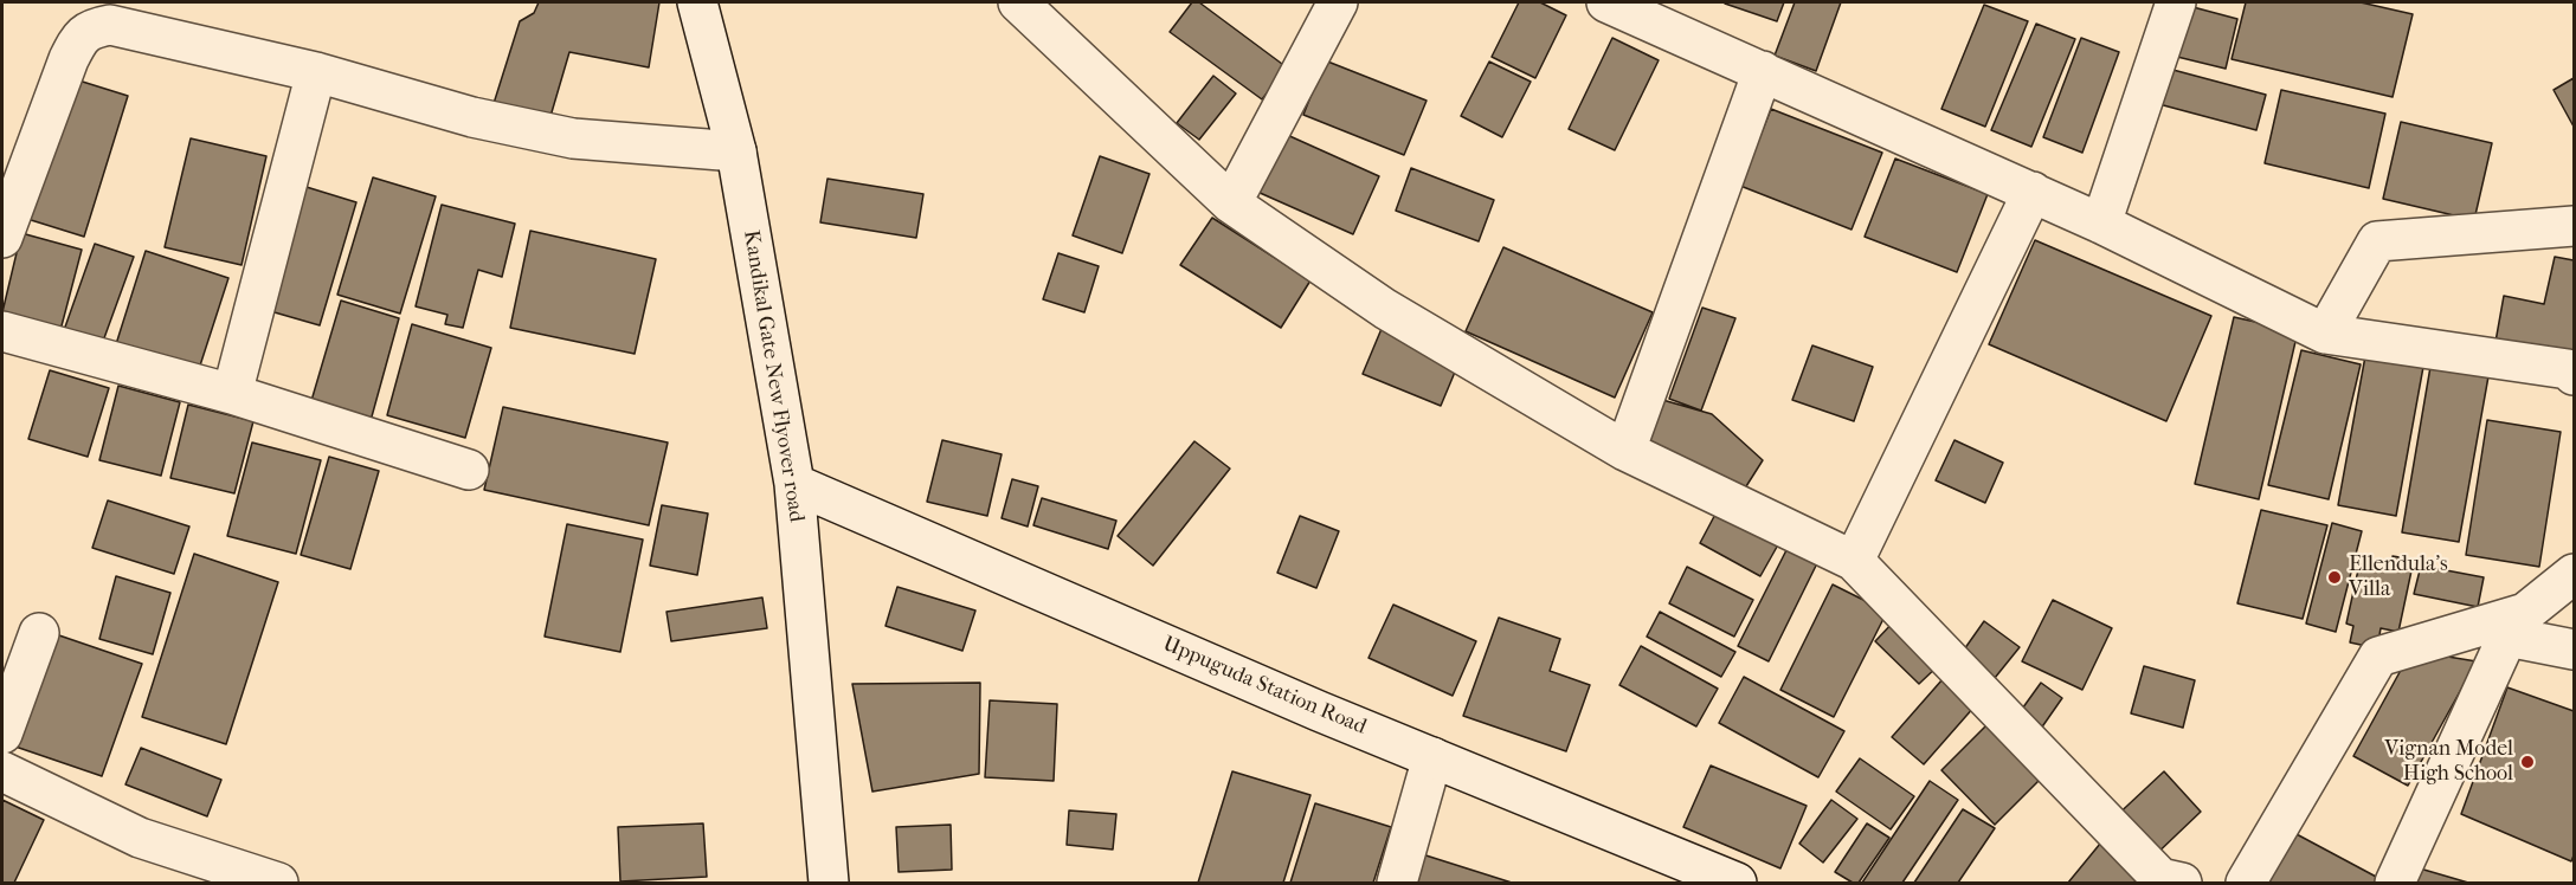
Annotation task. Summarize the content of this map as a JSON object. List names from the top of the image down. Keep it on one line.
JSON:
{"streets":{"street":["Kandikal Gate New Flyover road","Uppuguda Station Road"]},"crossings":[["Kandikal Gate New Flyover road","Uppuguda Station Road"]],"places":["Ellendula's Villa","Vignan Model High School"]}
